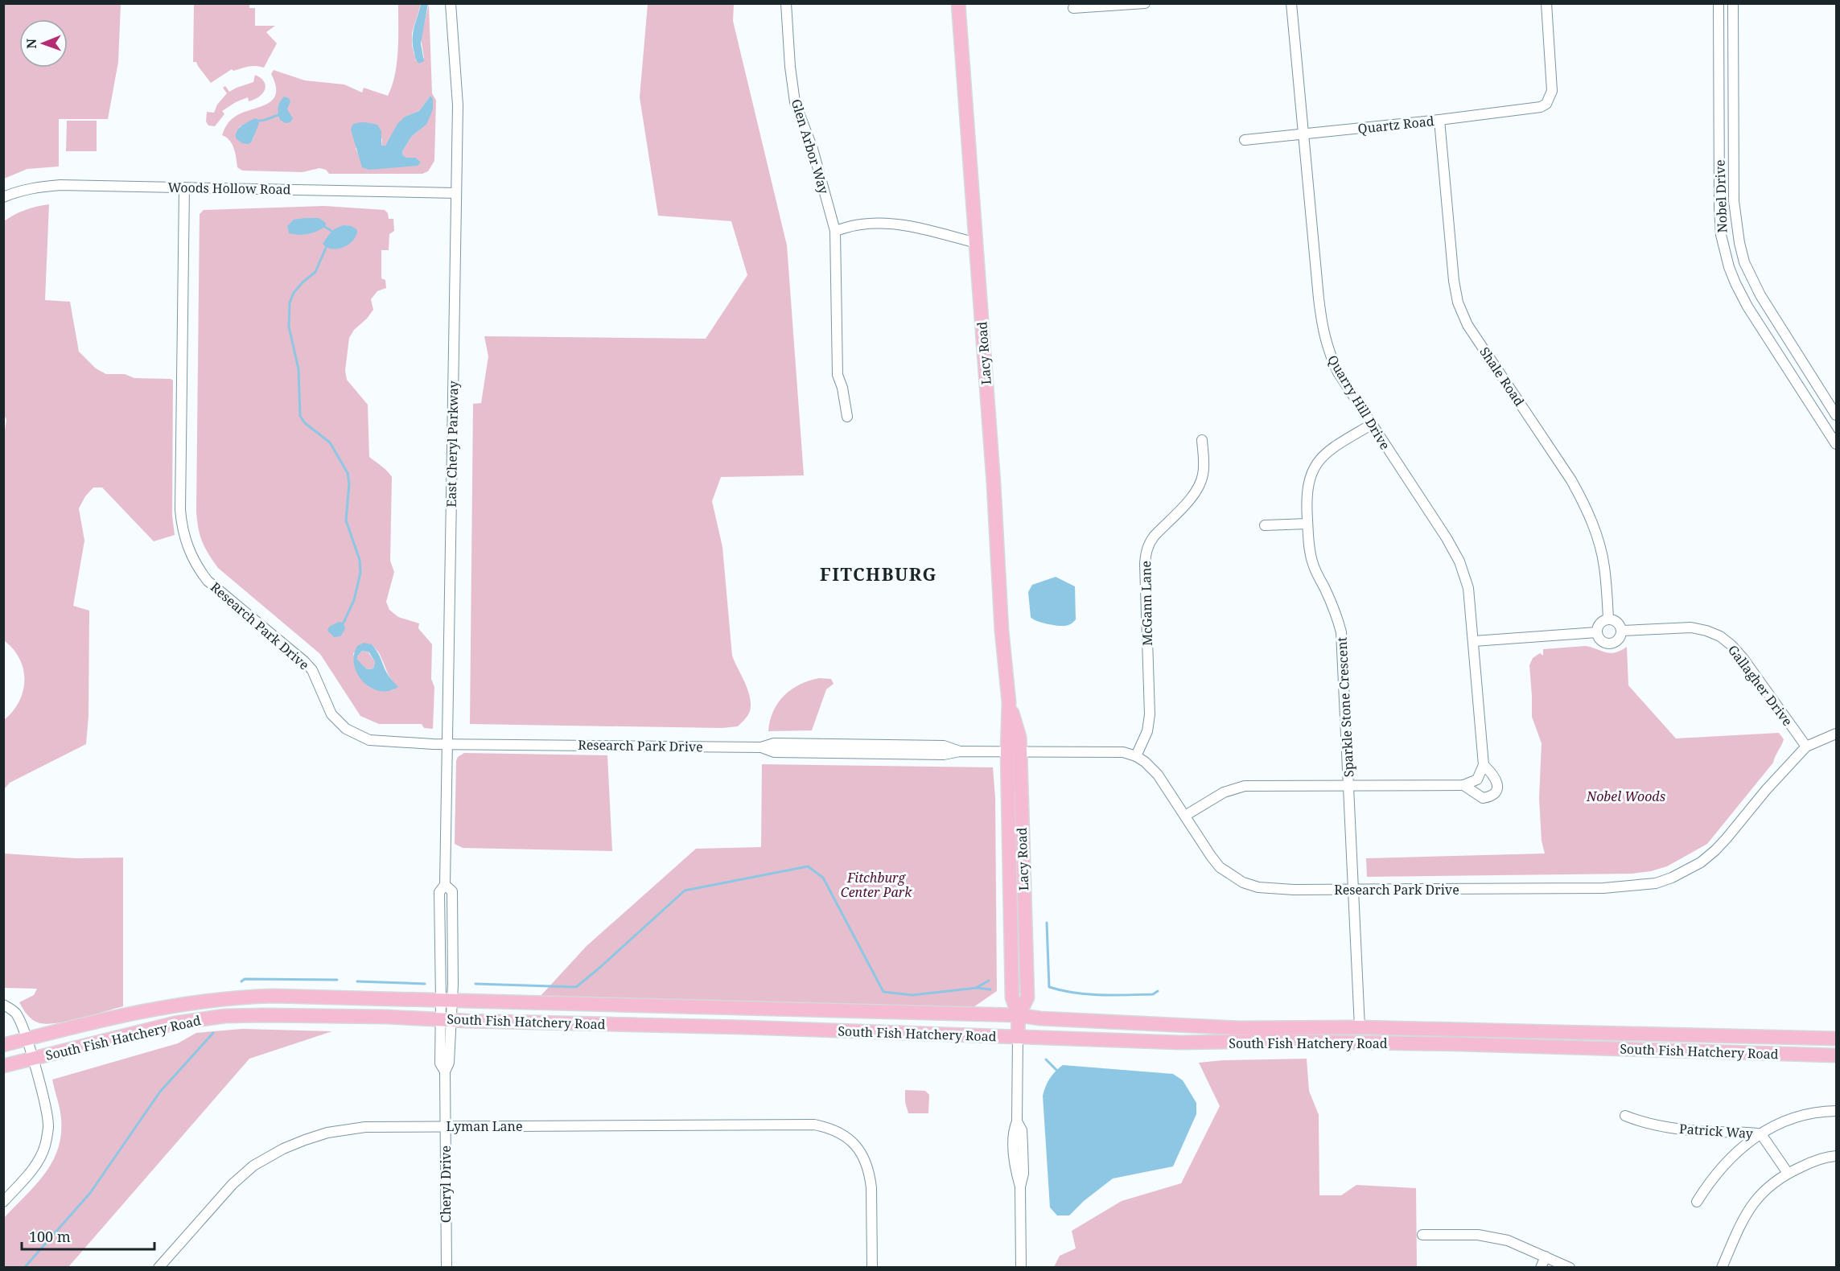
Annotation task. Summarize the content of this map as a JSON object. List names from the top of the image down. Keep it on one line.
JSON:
{"streets":{"main road":["Lacy Road","South Fish Hatchery Road"],"street":["Quartz Road","Glen Arbor Way","Woods Hollow Road","Nobel Drive","Shale Road","Quarry Hill Drive","East Cheryl Parkway","McGann Lane","Research Park Drive","Gallagher Drive","Sparkle Stone Crescent","Lyman Lane","Patrick Way","Cheryl Drive"]},"crossings":[["Quartz Road","Shale Road"],["Quartz Road","Quarry Hill Drive"],["Woods Hollow Road","East Cheryl Parkway"],["Woods Hollow Road","Research Park Drive"],["Lacy Road","Research Park Drive"],["Lacy Road","South Fish Hatchery Road"],["Shale Road","Gallagher Drive"],["Quarry Hill Drive","Sparkle Stone Crescent"],["East Cheryl Parkway","Research Park Drive"],["East Cheryl Parkway","South Fish Hatchery Road"],["East Cheryl Parkway","Cheryl Drive"],["McGann Lane","Research Park Drive"],["Research Park Drive","Gallagher Drive"],["Research Park Drive","Sparkle Stone Crescent"],["Sparkle Stone Crescent","South Fish Hatchery Road"],["South Fish Hatchery Road","Cheryl Drive"],["Lyman Lane","Cheryl Drive"]],"districts":["FITCHBURG"],"parks":["Nobel Woods","Fitchburg Center Park"],"scale_bar":"100 m","north":"left"}
